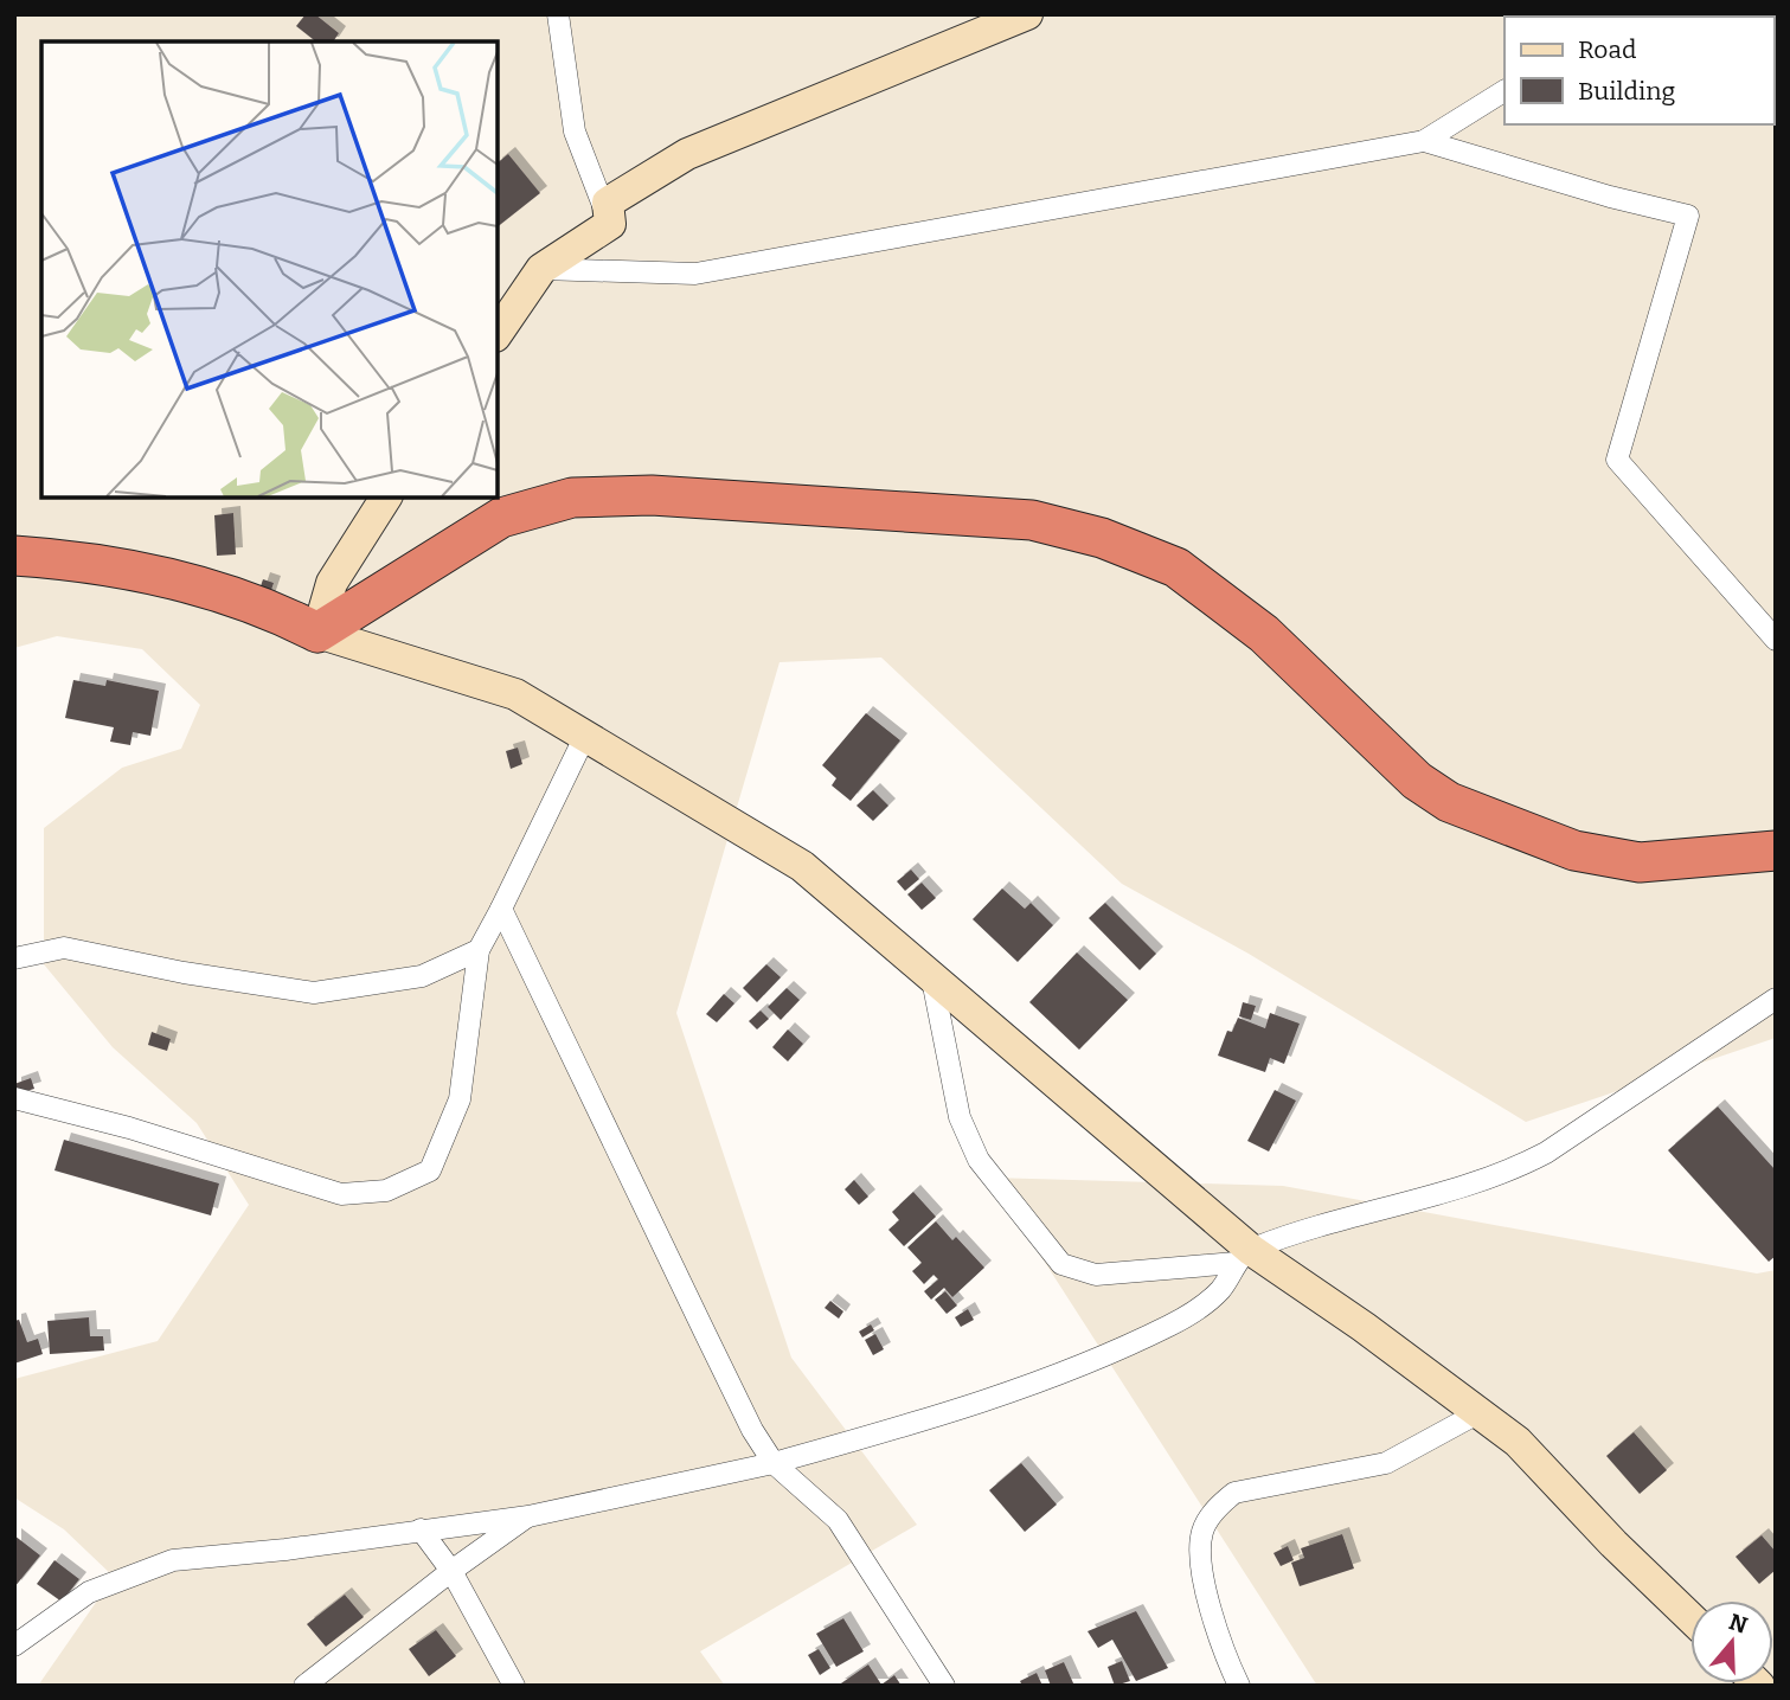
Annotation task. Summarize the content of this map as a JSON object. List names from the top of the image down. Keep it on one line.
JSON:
{"legend":["Road","Building"],"north":"top"}
